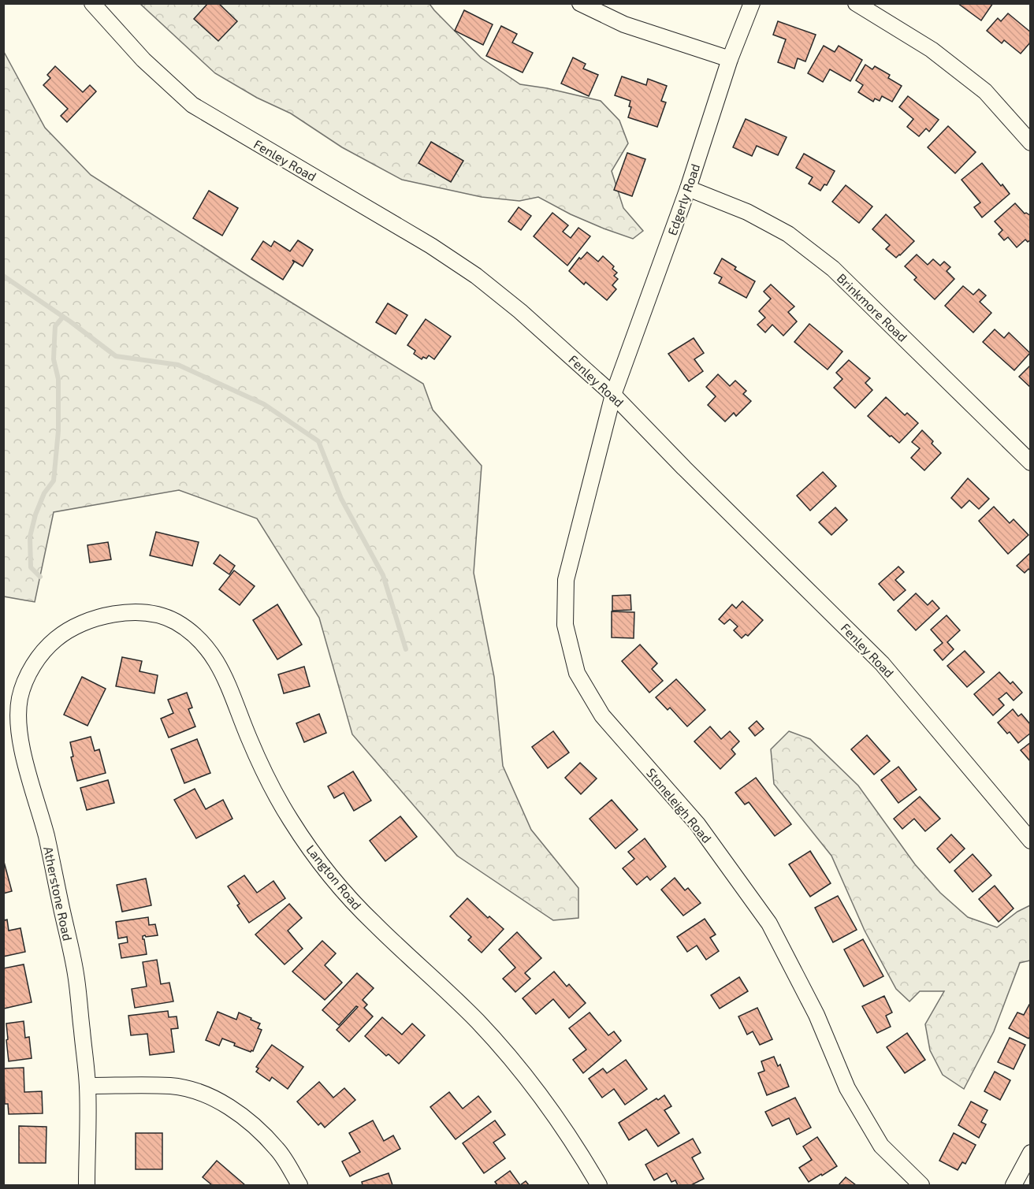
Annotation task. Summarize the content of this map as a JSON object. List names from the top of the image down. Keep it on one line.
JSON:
{"streets":{"street":["Fenley Road","Edgerly Road","Brinkmore Road","Stoneleigh Road","Langton Road","Atherstone Road"]},"crossings":[["Fenley Road","Edgerly Road"],["Fenley Road","Stoneleigh Road"],["Edgerly Road","Brinkmore Road"],["Edgerly Road","Stoneleigh Road"],["Langton Road","Atherstone Road"]]}
